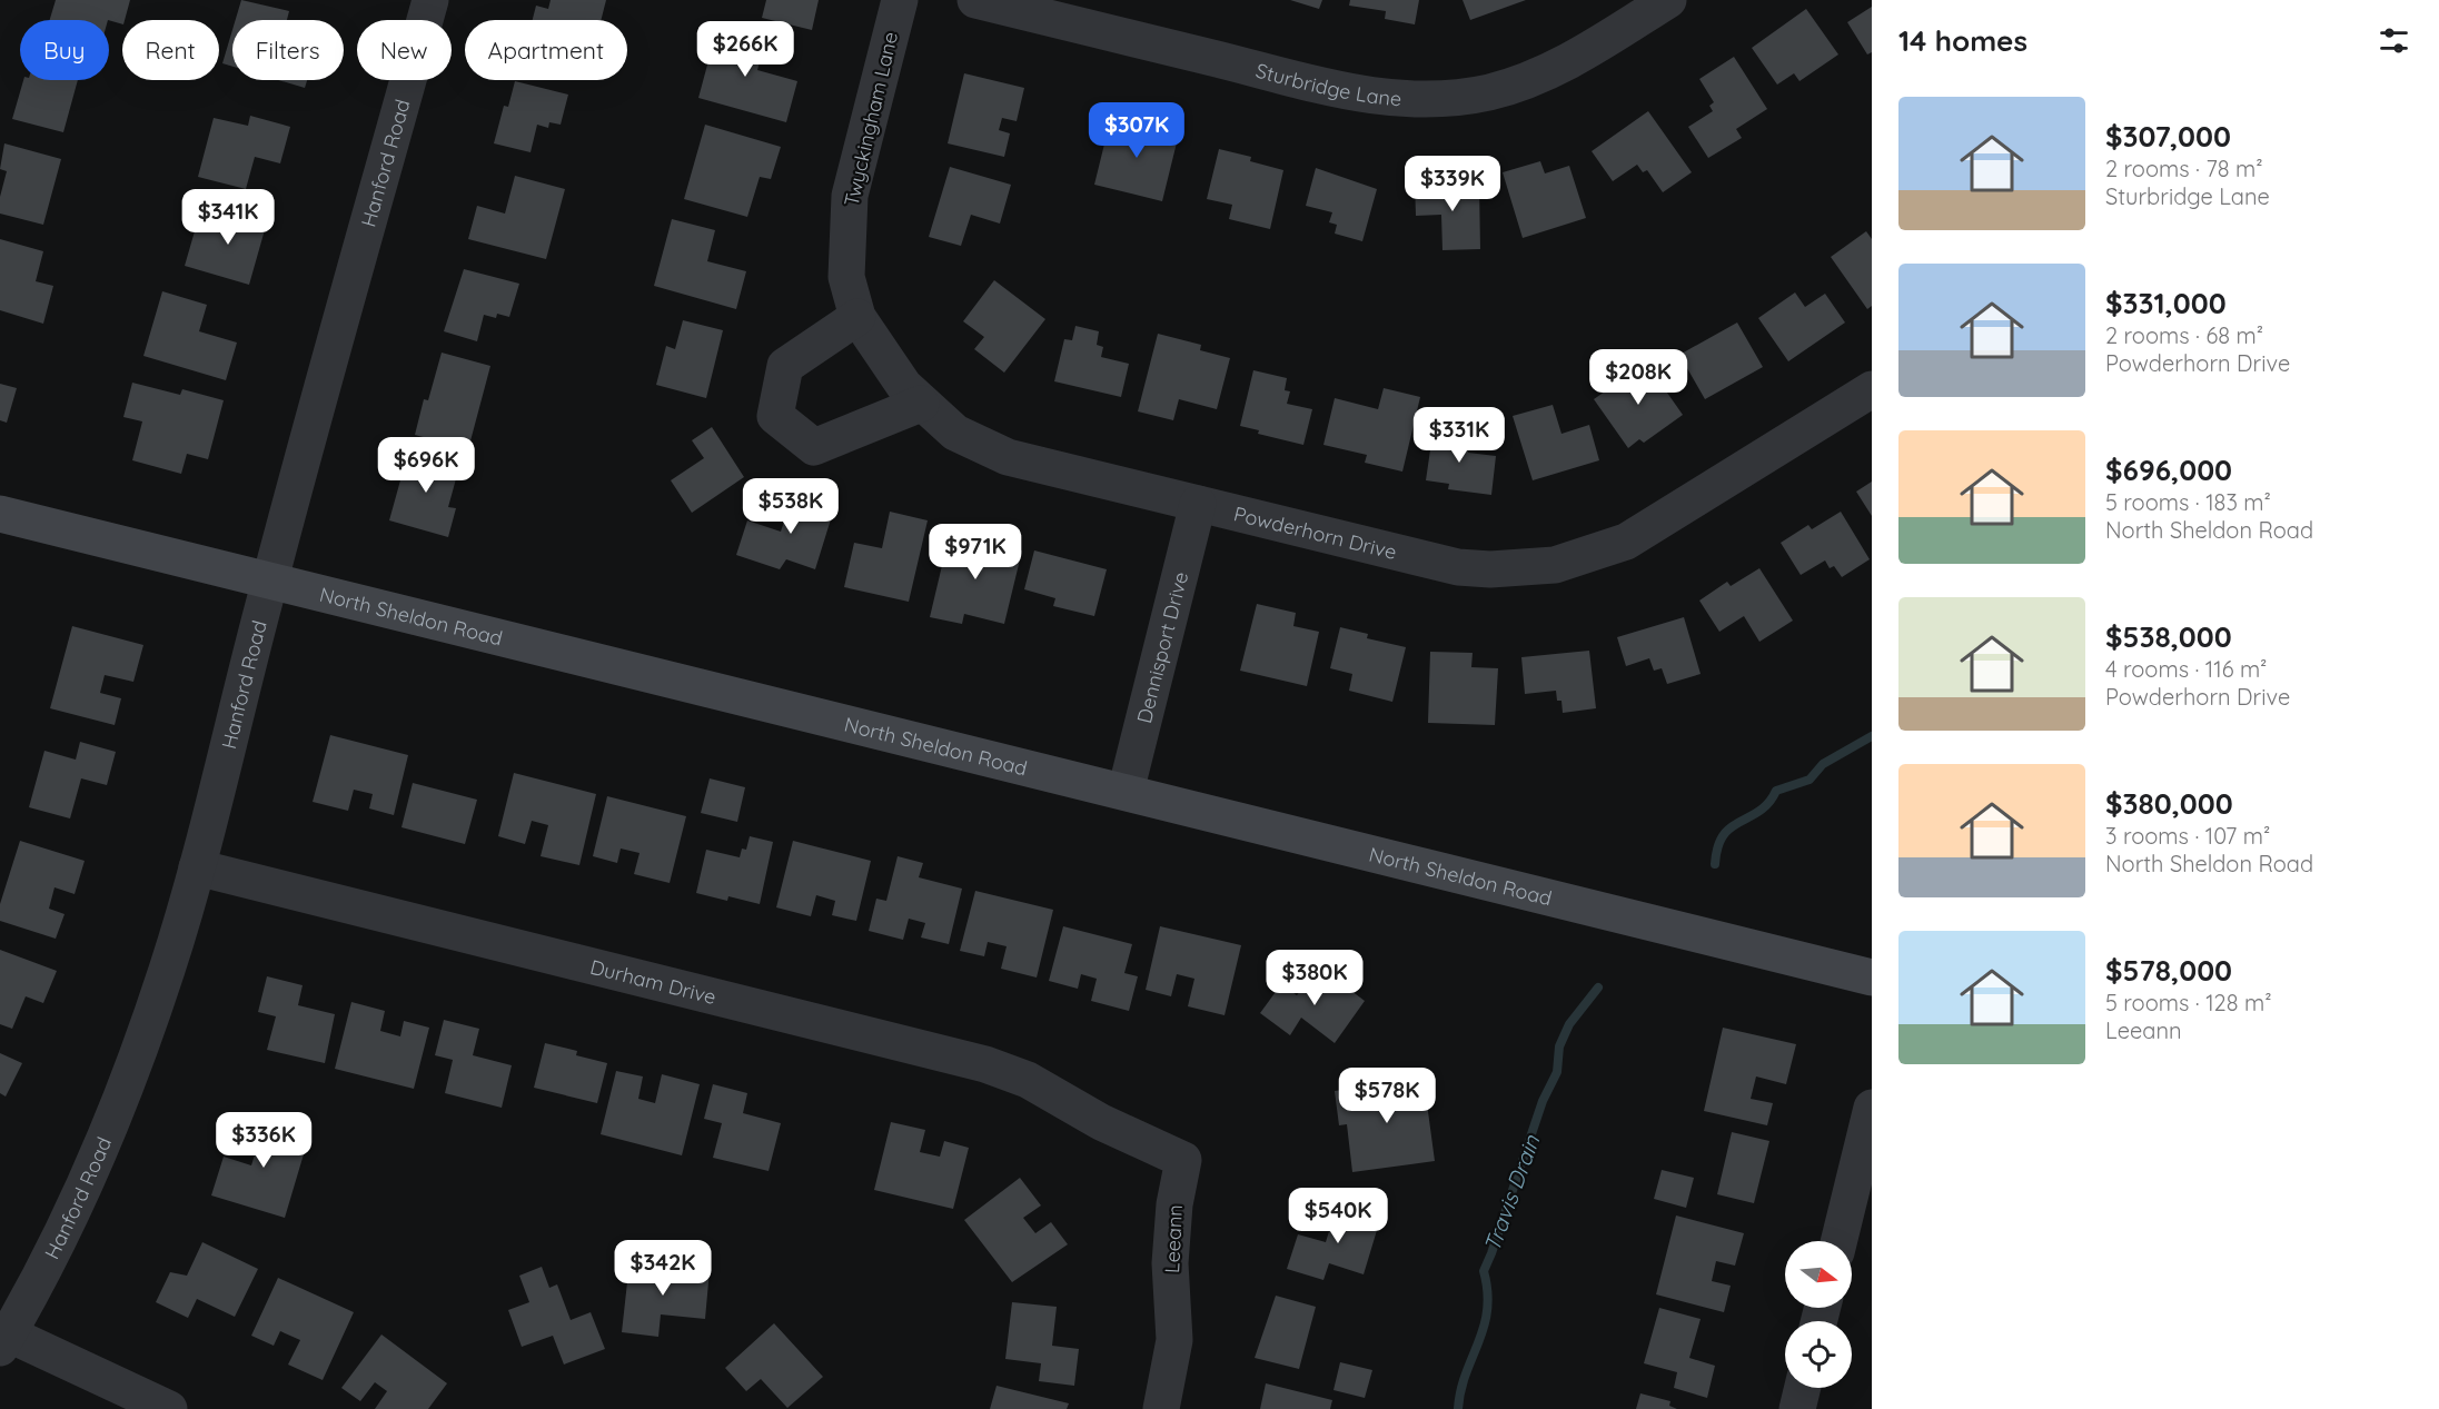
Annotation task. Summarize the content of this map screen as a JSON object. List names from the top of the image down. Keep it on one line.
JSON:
{"streets":{"street":["Sturbridge Lane","Twyckingham Lane","Hanford Road","Powderhorn Drive","North Sheldon Road","Dennisport Drive","Durham Drive","Leeann"]},"crossings":[["Twyckingham Lane","Powderhorn Drive"],["Hanford Road","North Sheldon Road"],["Hanford Road","Durham Drive"],["Powderhorn Drive","Dennisport Drive"],["North Sheldon Road","Dennisport Drive"],["Durham Drive","Leeann"]],"water":["Travis Drain"],"north":"right","page":{"heading":"14 homes","chip":["Buy","Rent","Filters","New","Apartment"],"price":["$266K","$307K","$339K","$341K","$208K","$331K","$696K","$538K","$971K","$380K","$578K","$336K","$540K","$342K"],"list":[{"name":"$307,000","note":"2 rooms · 78 m² · Sturbridge Lane"},{"name":"$331,000","note":"2 rooms · 68 m² · Powderhorn Drive"},{"name":"$696,000","note":"5 rooms · 183 m² · North Sheldon Road"},{"name":"$538,000","note":"4 rooms · 116 m² · Powderhorn Drive"},{"name":"$380,000","note":"3 rooms · 107 m² · North Sheldon Road"},{"name":"$578,000","note":"5 rooms · 128 m² · Leeann"}]}}
